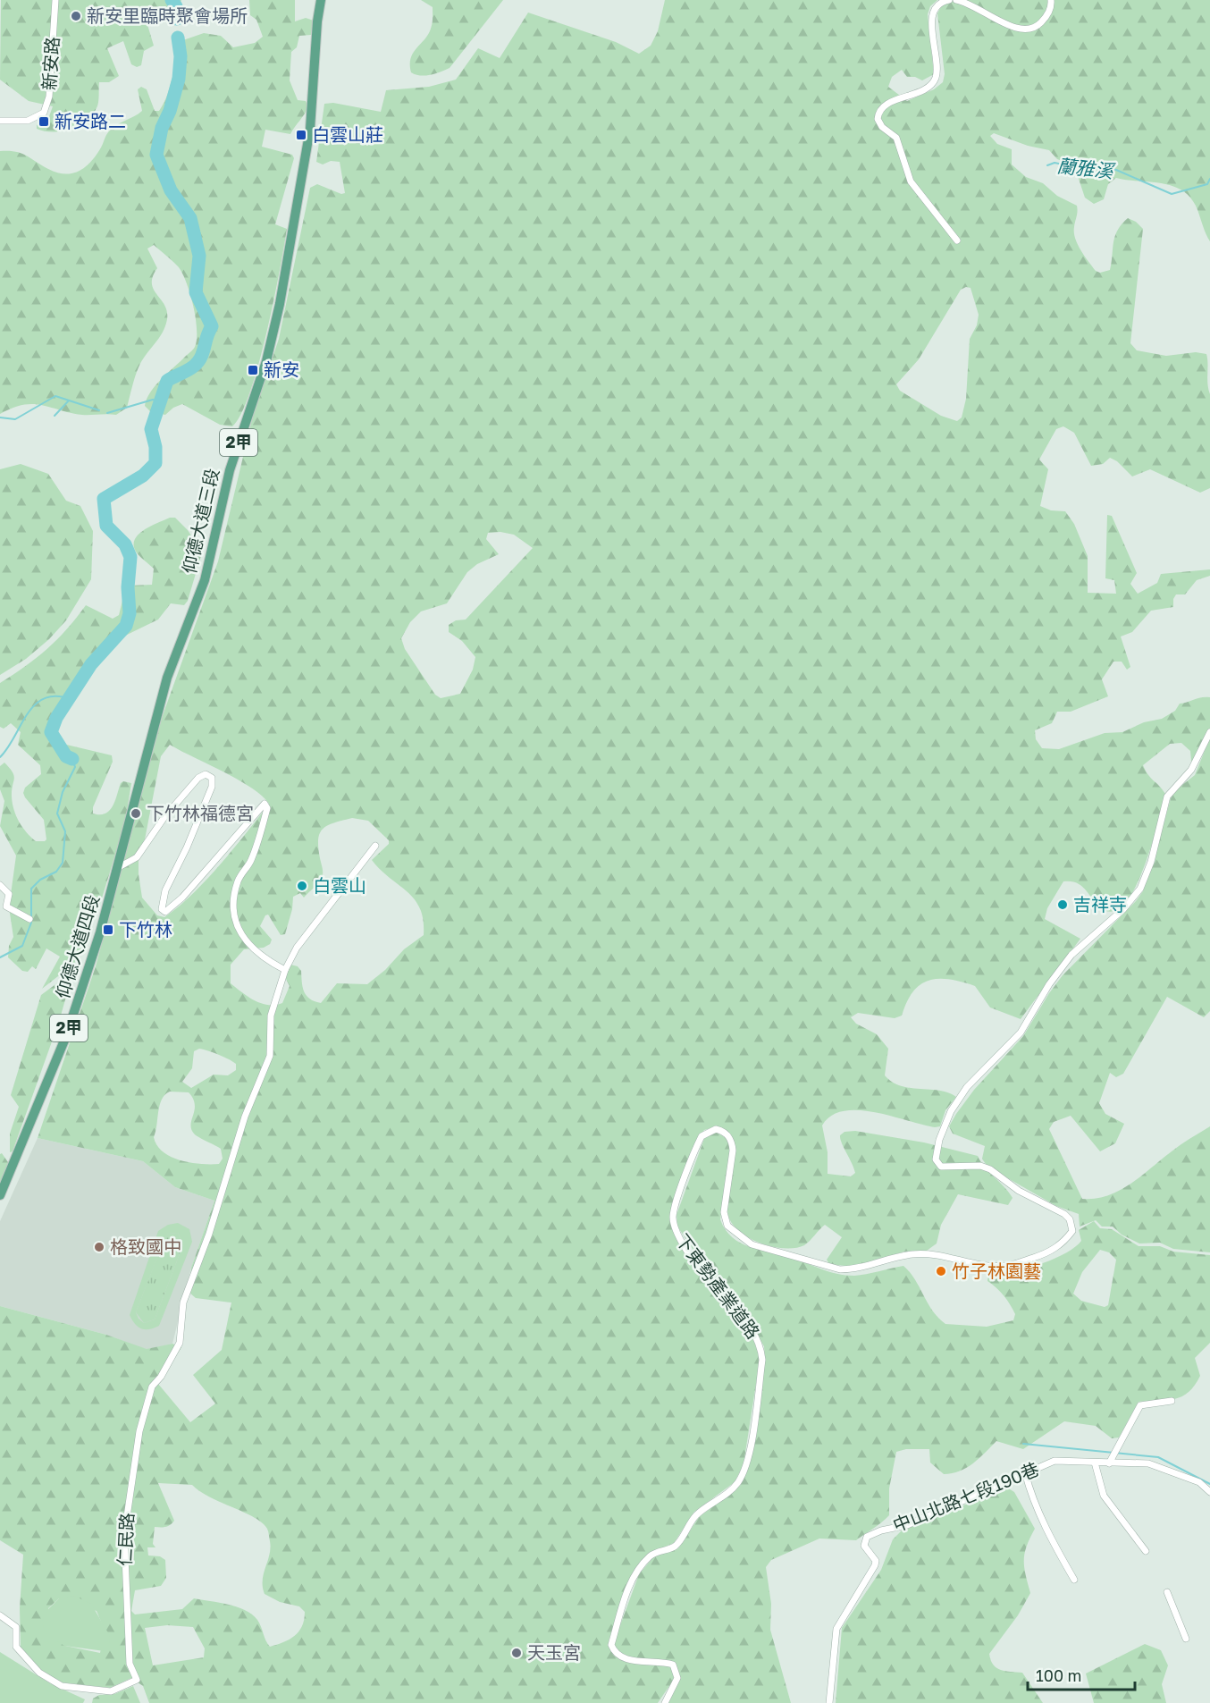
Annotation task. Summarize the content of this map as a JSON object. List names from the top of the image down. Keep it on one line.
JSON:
{"streets":{"main road":["2甲","仰德大道三段","仰德大道四段"],"street":["新安路","下東勢產業道路","中山北路七段190巷","仁民路"]},"crossings":[["仰德大道三段","仰德大道四段"]],"water":["蘭雅溪"],"places":{"other":["新安里臨時聚會場所","下竹林福德宮","白雲山","吉祥寺","格致國中","竹子林園藝","天玉宮"],"transit":["新安路二","白雲山莊","新安","下竹林"]},"scale_bar":"100 m"}
